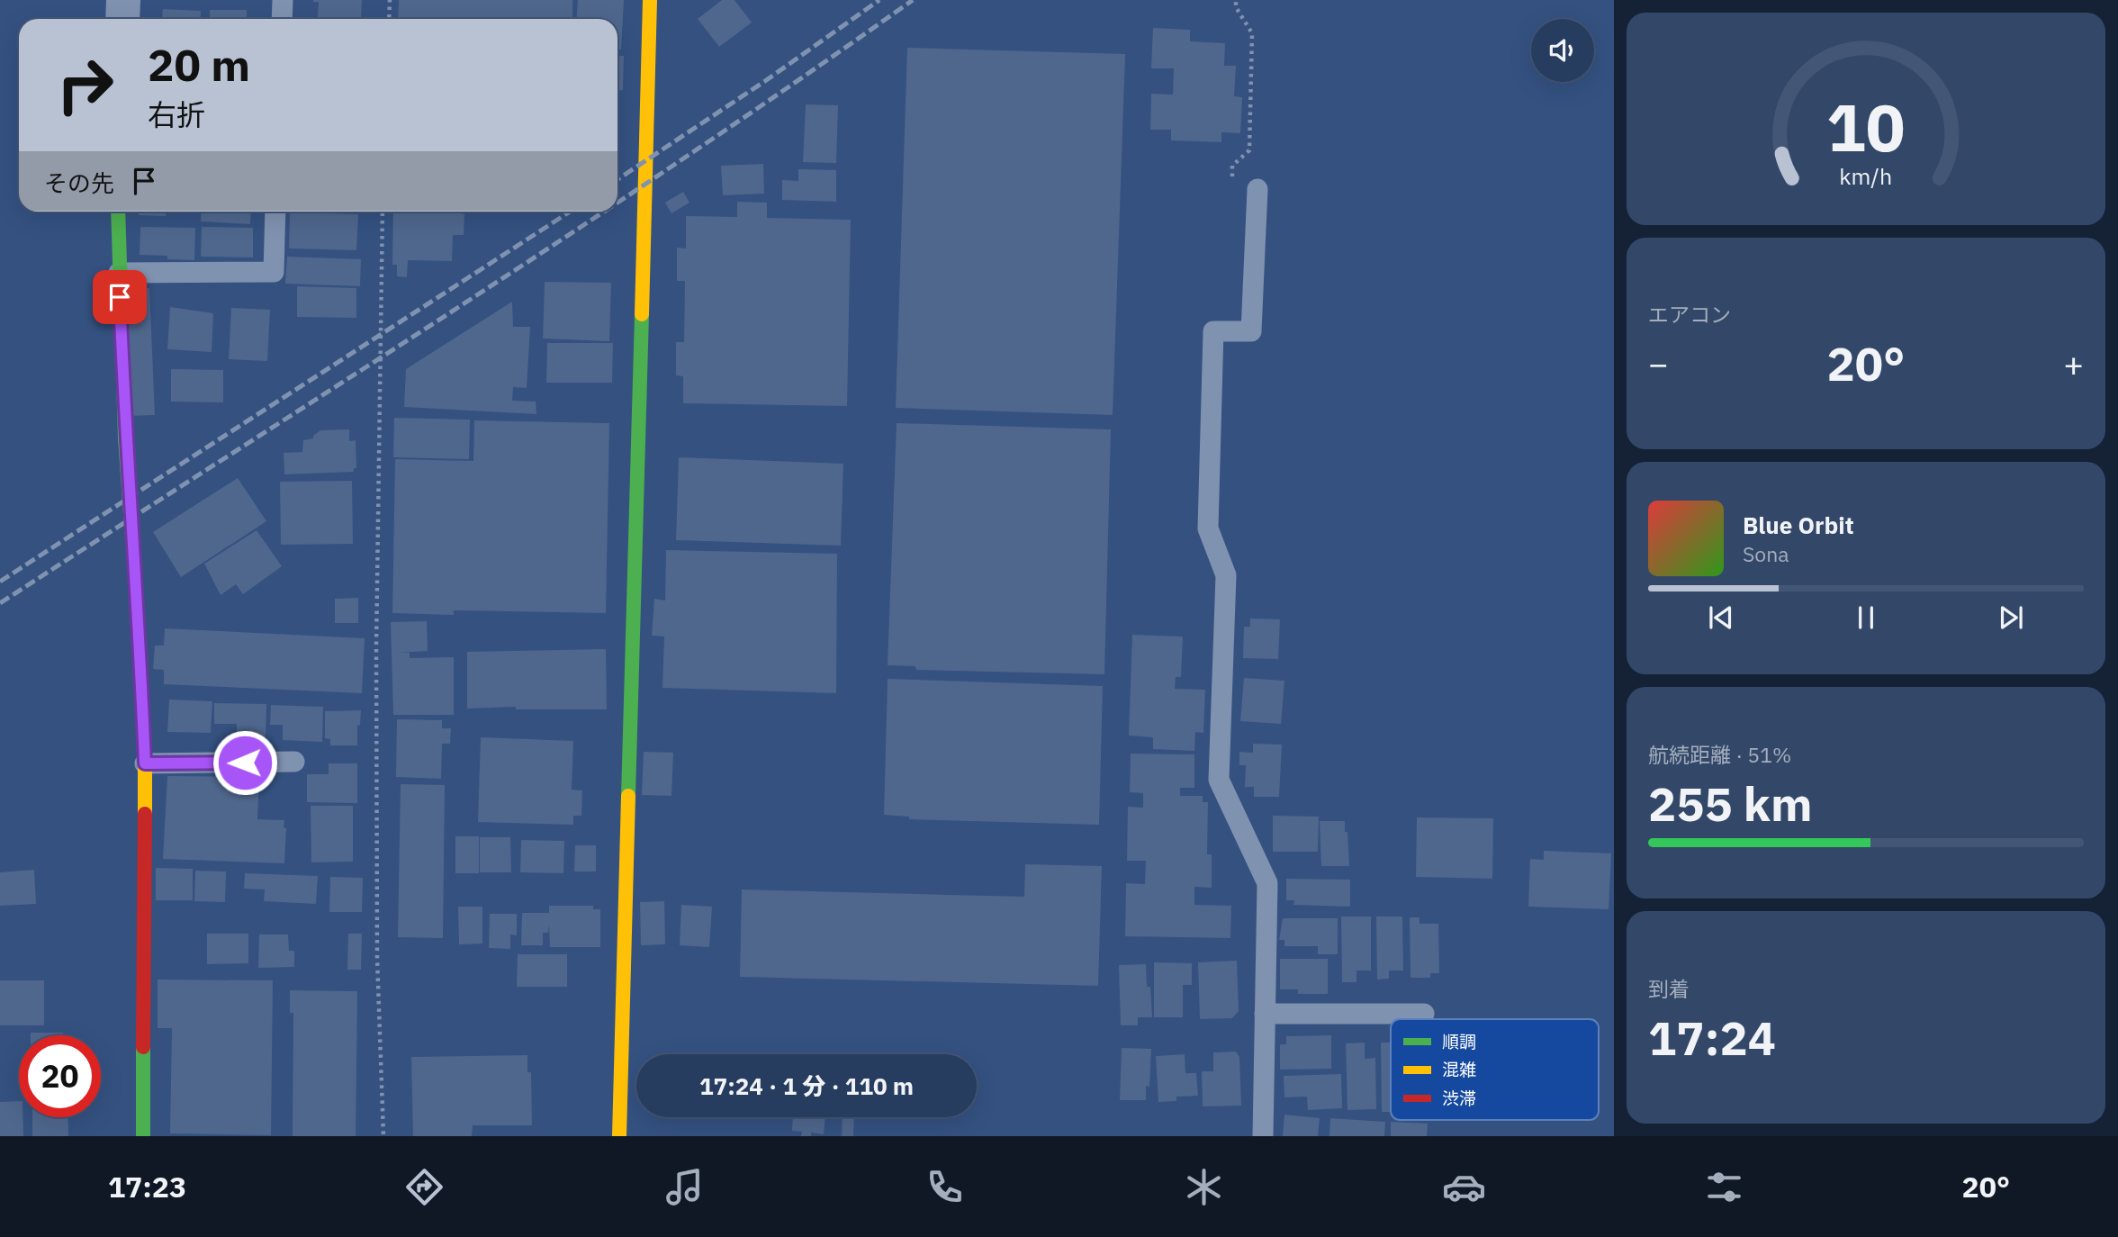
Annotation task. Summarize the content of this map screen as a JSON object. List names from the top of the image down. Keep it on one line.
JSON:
{"legend":["順調","混雑","渋滞"],"page":{"turn":["20 m","右折"],"then":"その先","tile":["エアコン",["航続距離 · 51%","255 km"],["到着","17:24"]],"heat":["−","20°","+"],"song":["Blue Orbit","Sona"],"limit":"20","trip":"17:24 · 1 分 · 110 m","tabs":["17:23","20°"],"gauge":["10","km/h"]}}
